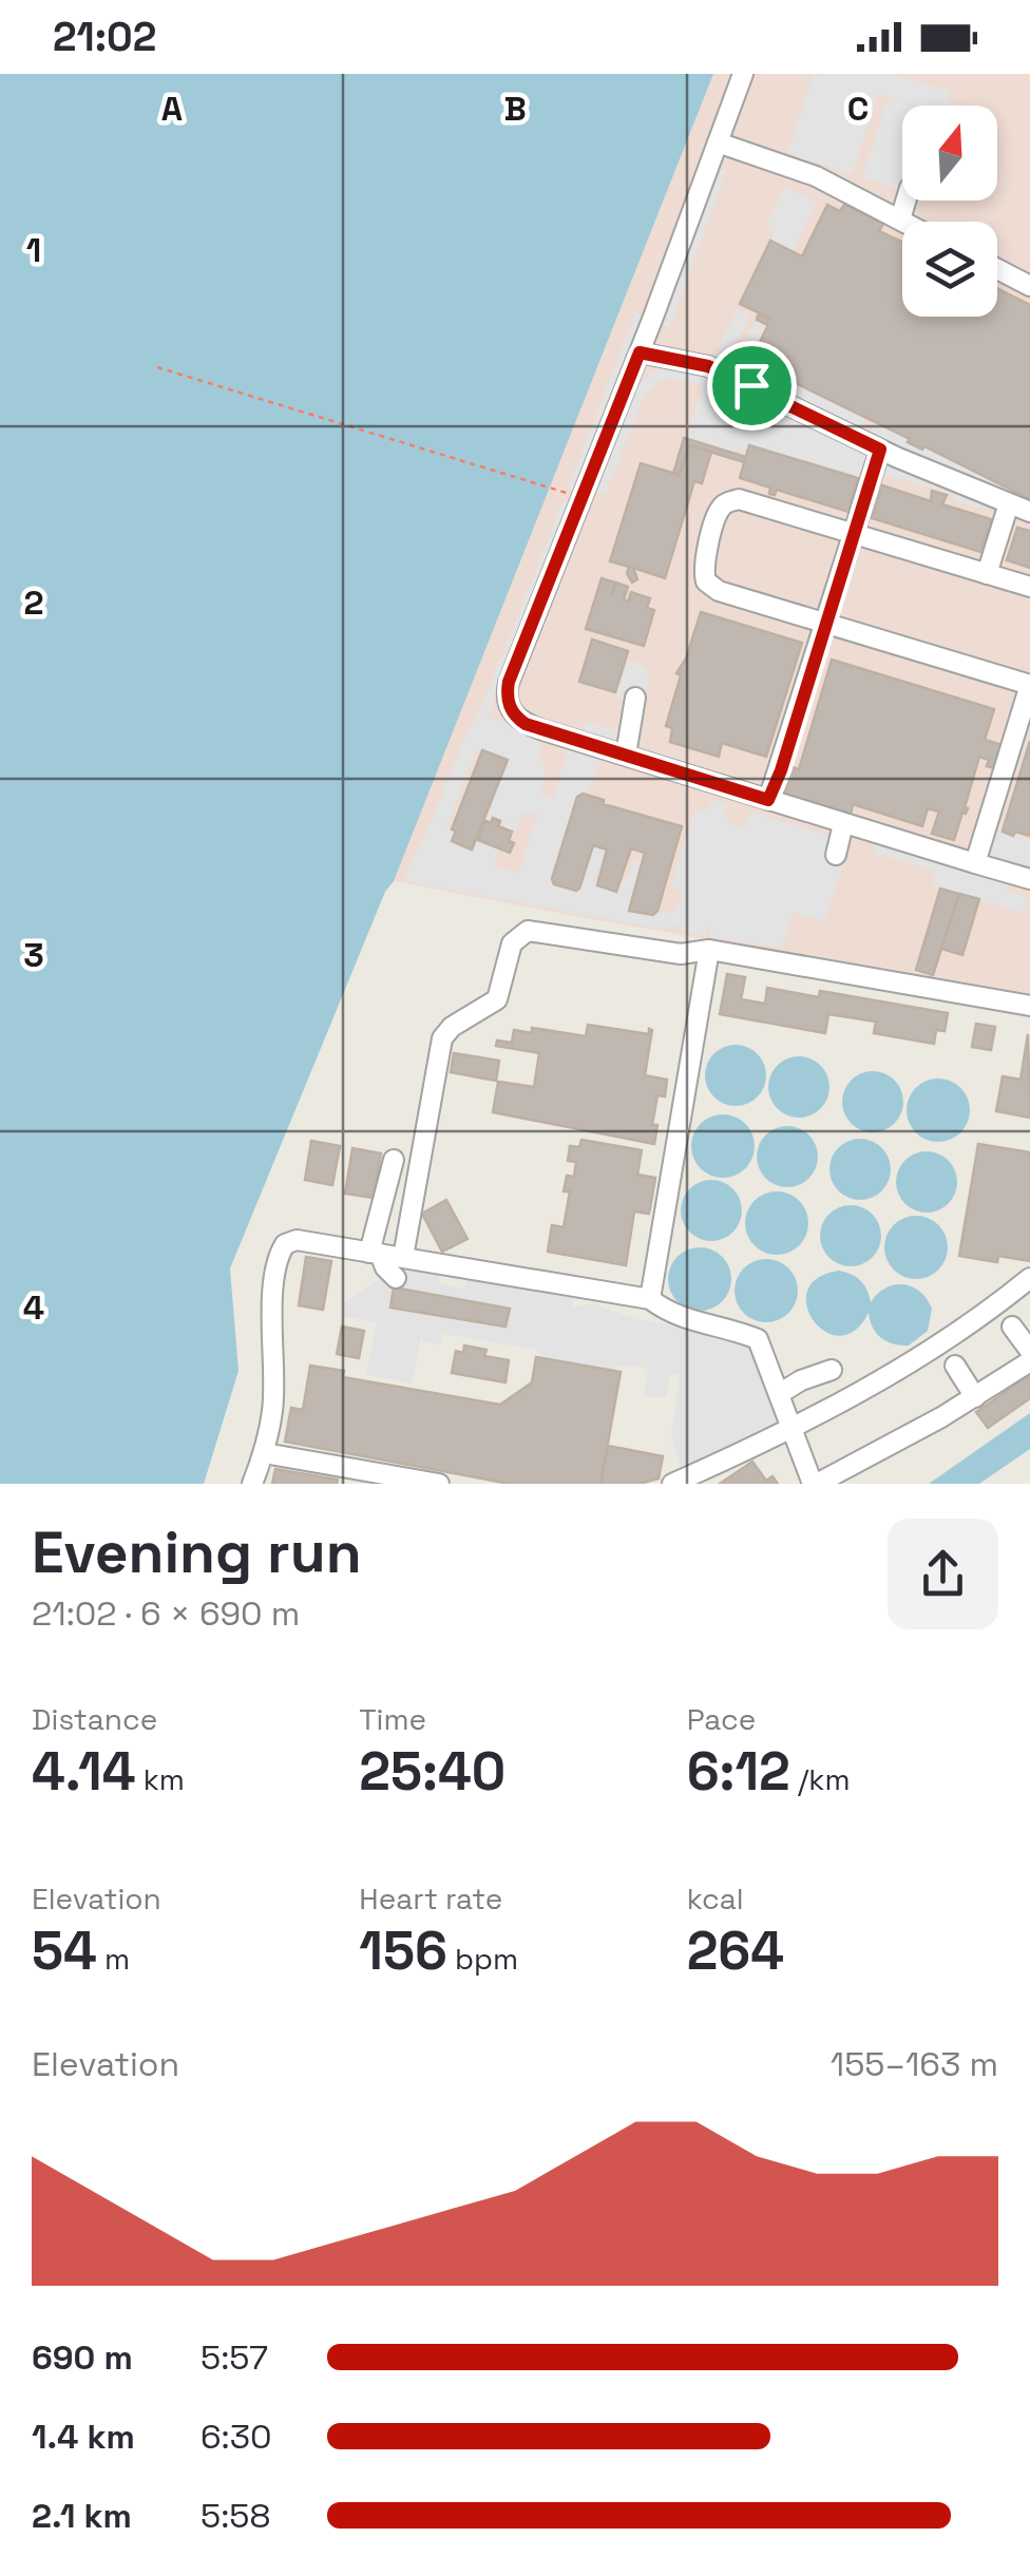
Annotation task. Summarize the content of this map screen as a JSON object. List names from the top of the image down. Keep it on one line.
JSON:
{"north":"top","page":{"status":"21:02","heading":["Evening run","21:02 · 6 × 690 m"],"stats":[["Distance","4.14 km"],["Time","25:40"],["Pace","6:12 /km"],["Elevation","54 m"],["Heart rate","156 bpm"],["kcal","264"]],"chart":["Elevation","155–163 m"],"list":[{"name":"690 m","note":"5:57"},{"name":"1.4 km","note":"6:30"},{"name":"2.1 km","note":"5:58"}]},"grid":{"columns":["A","B","C"],"rows":["1","2","3","4"]}}
